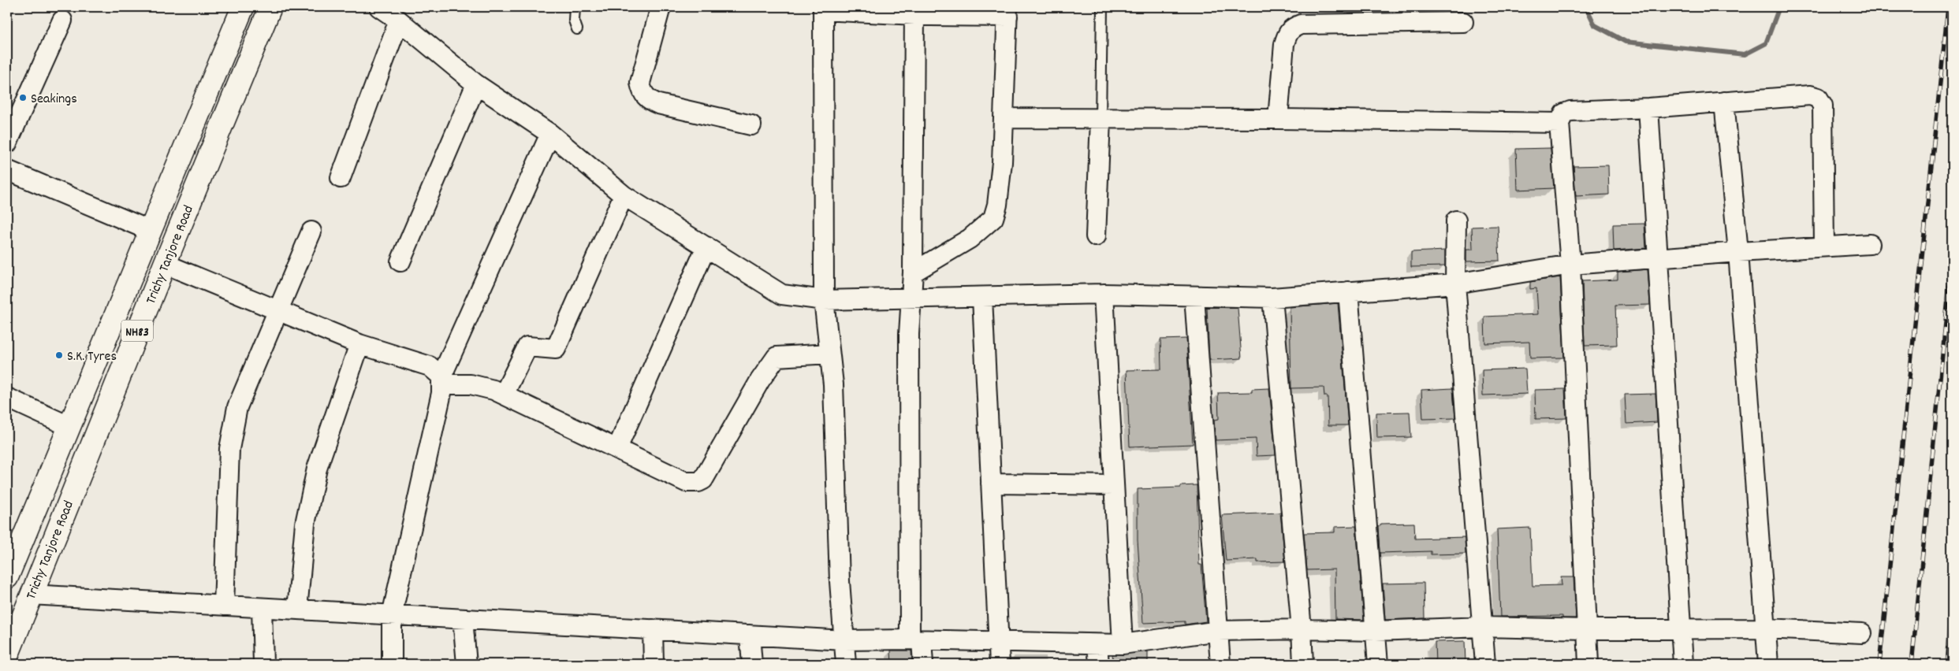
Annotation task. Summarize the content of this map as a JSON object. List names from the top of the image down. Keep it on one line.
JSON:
{"streets":{"highway":["Trichy Tanjore Road","NH83"]},"places":["Seakings","S.K. Tyres"]}
